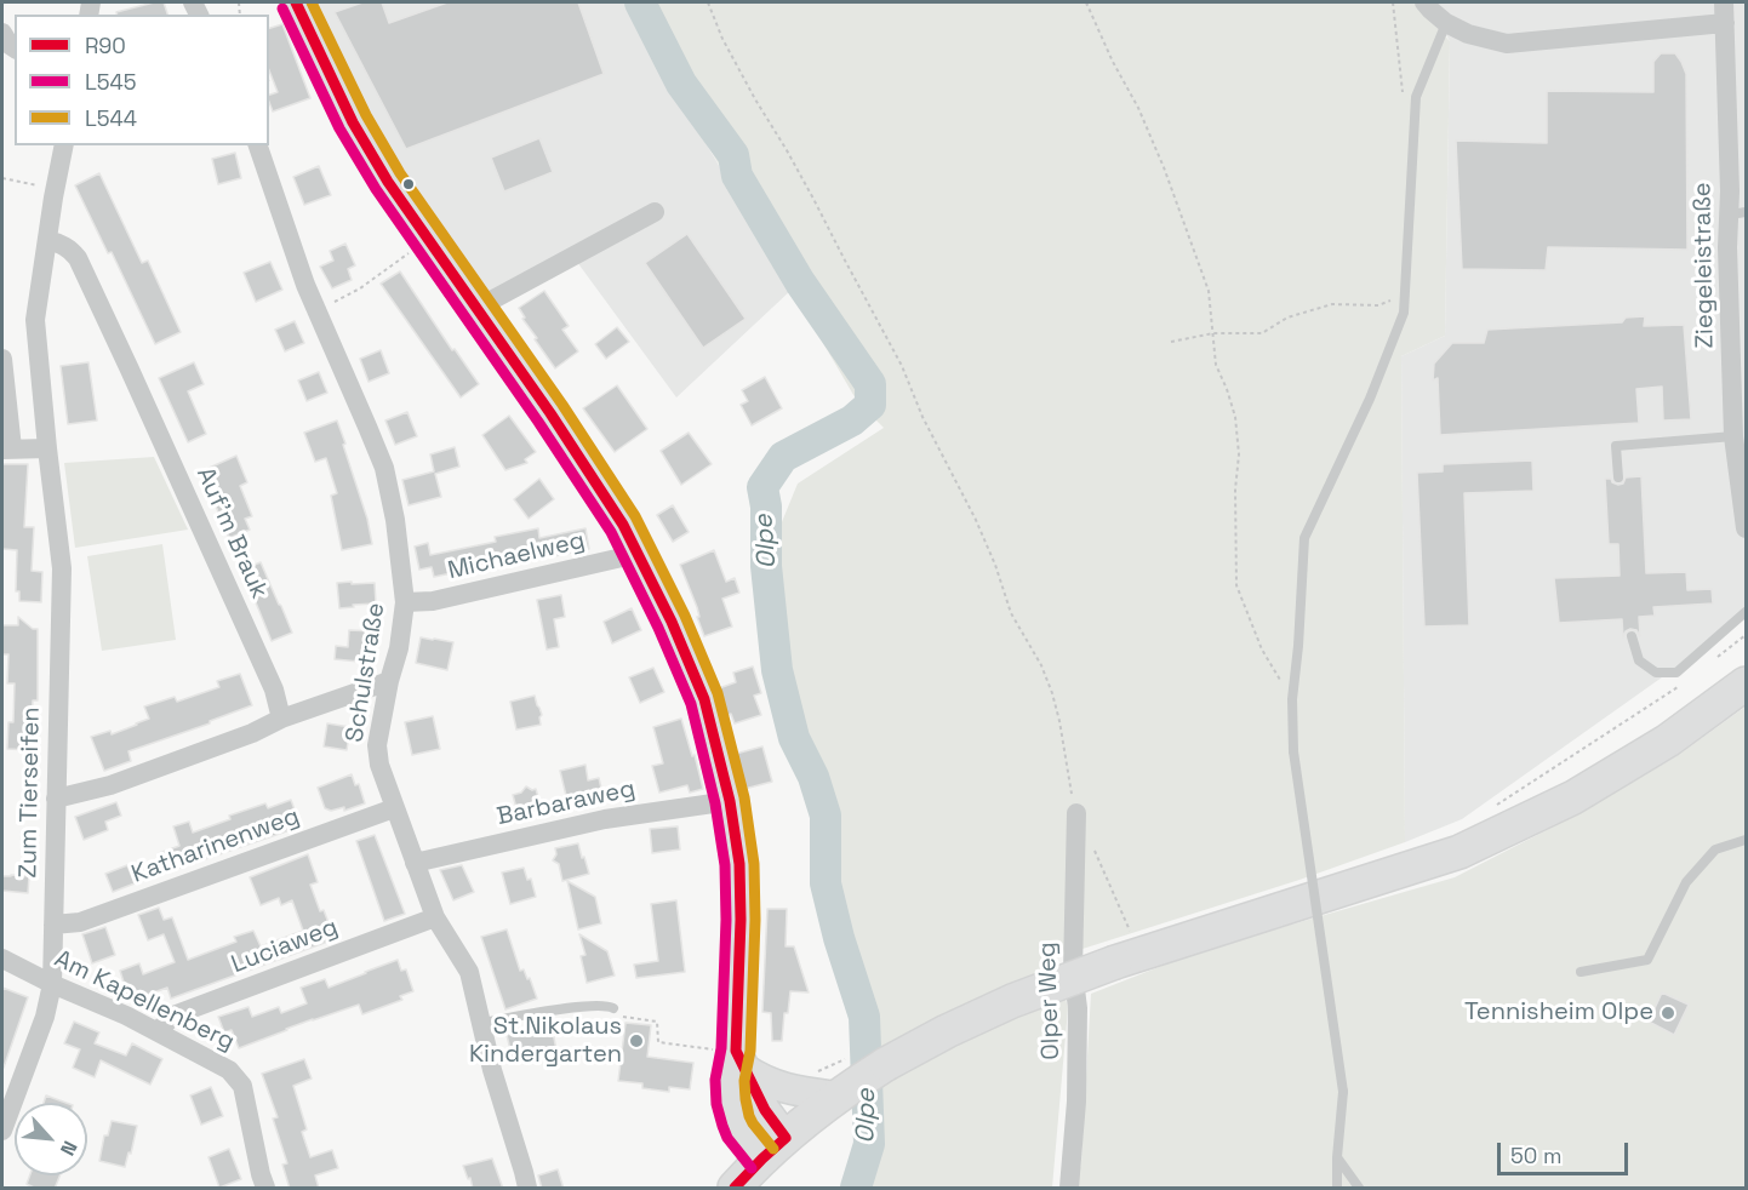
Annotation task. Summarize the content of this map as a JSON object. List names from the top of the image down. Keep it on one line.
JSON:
{"streets":{"street":["Ziegeleistraße","Auf'm Brauk","Michaelweg","Schulstraße","Zum Tierseifen","Barbaraweg","Katharinenweg","Luciaweg","Am Kapellenberg","Olper Weg"]},"crossings":[["Auf'm Brauk","Zum Tierseifen"],["Michaelweg","Schulstraße"],["Schulstraße","Barbaraweg"],["Schulstraße","Katharinenweg"],["Schulstraße","Luciaweg"],["Zum Tierseifen","Katharinenweg"],["Zum Tierseifen","Am Kapellenberg"],["Luciaweg","Am Kapellenberg"]],"water":["Olpe"],"places":["Tennisheim Olpe","St.Nikolaus Kindergarten"],"lines":["transit line R90","transit line L544","transit line L545"],"legend":["R90","L545","L544"],"scale_bar":"50 m","north":"bottom right"}
